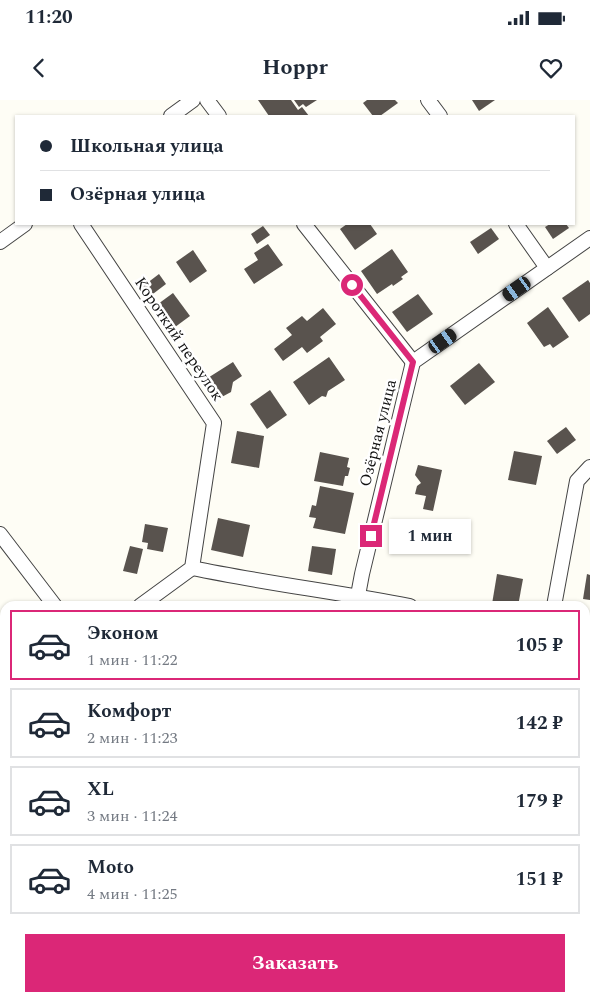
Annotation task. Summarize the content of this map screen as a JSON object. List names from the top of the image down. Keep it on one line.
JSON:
{"streets":{"street":["Короткий переулок","Озёрная улица"]},"page":{"status":"11:20","header":"Hoppr","banner":["Школьная улица","Озёрная улица"],"bubble":"1 мин","list":[{"name":"Эконом","note":"1 мин · 11:22","value":"105 ₽"},{"name":"Комфорт","note":"2 мин · 11:23","value":"142 ₽"},{"name":"XL","note":"3 мин · 11:24","value":"179 ₽"},{"name":"Moto","note":"4 мин · 11:25","value":"151 ₽"}],"buttons":"Заказать"}}
